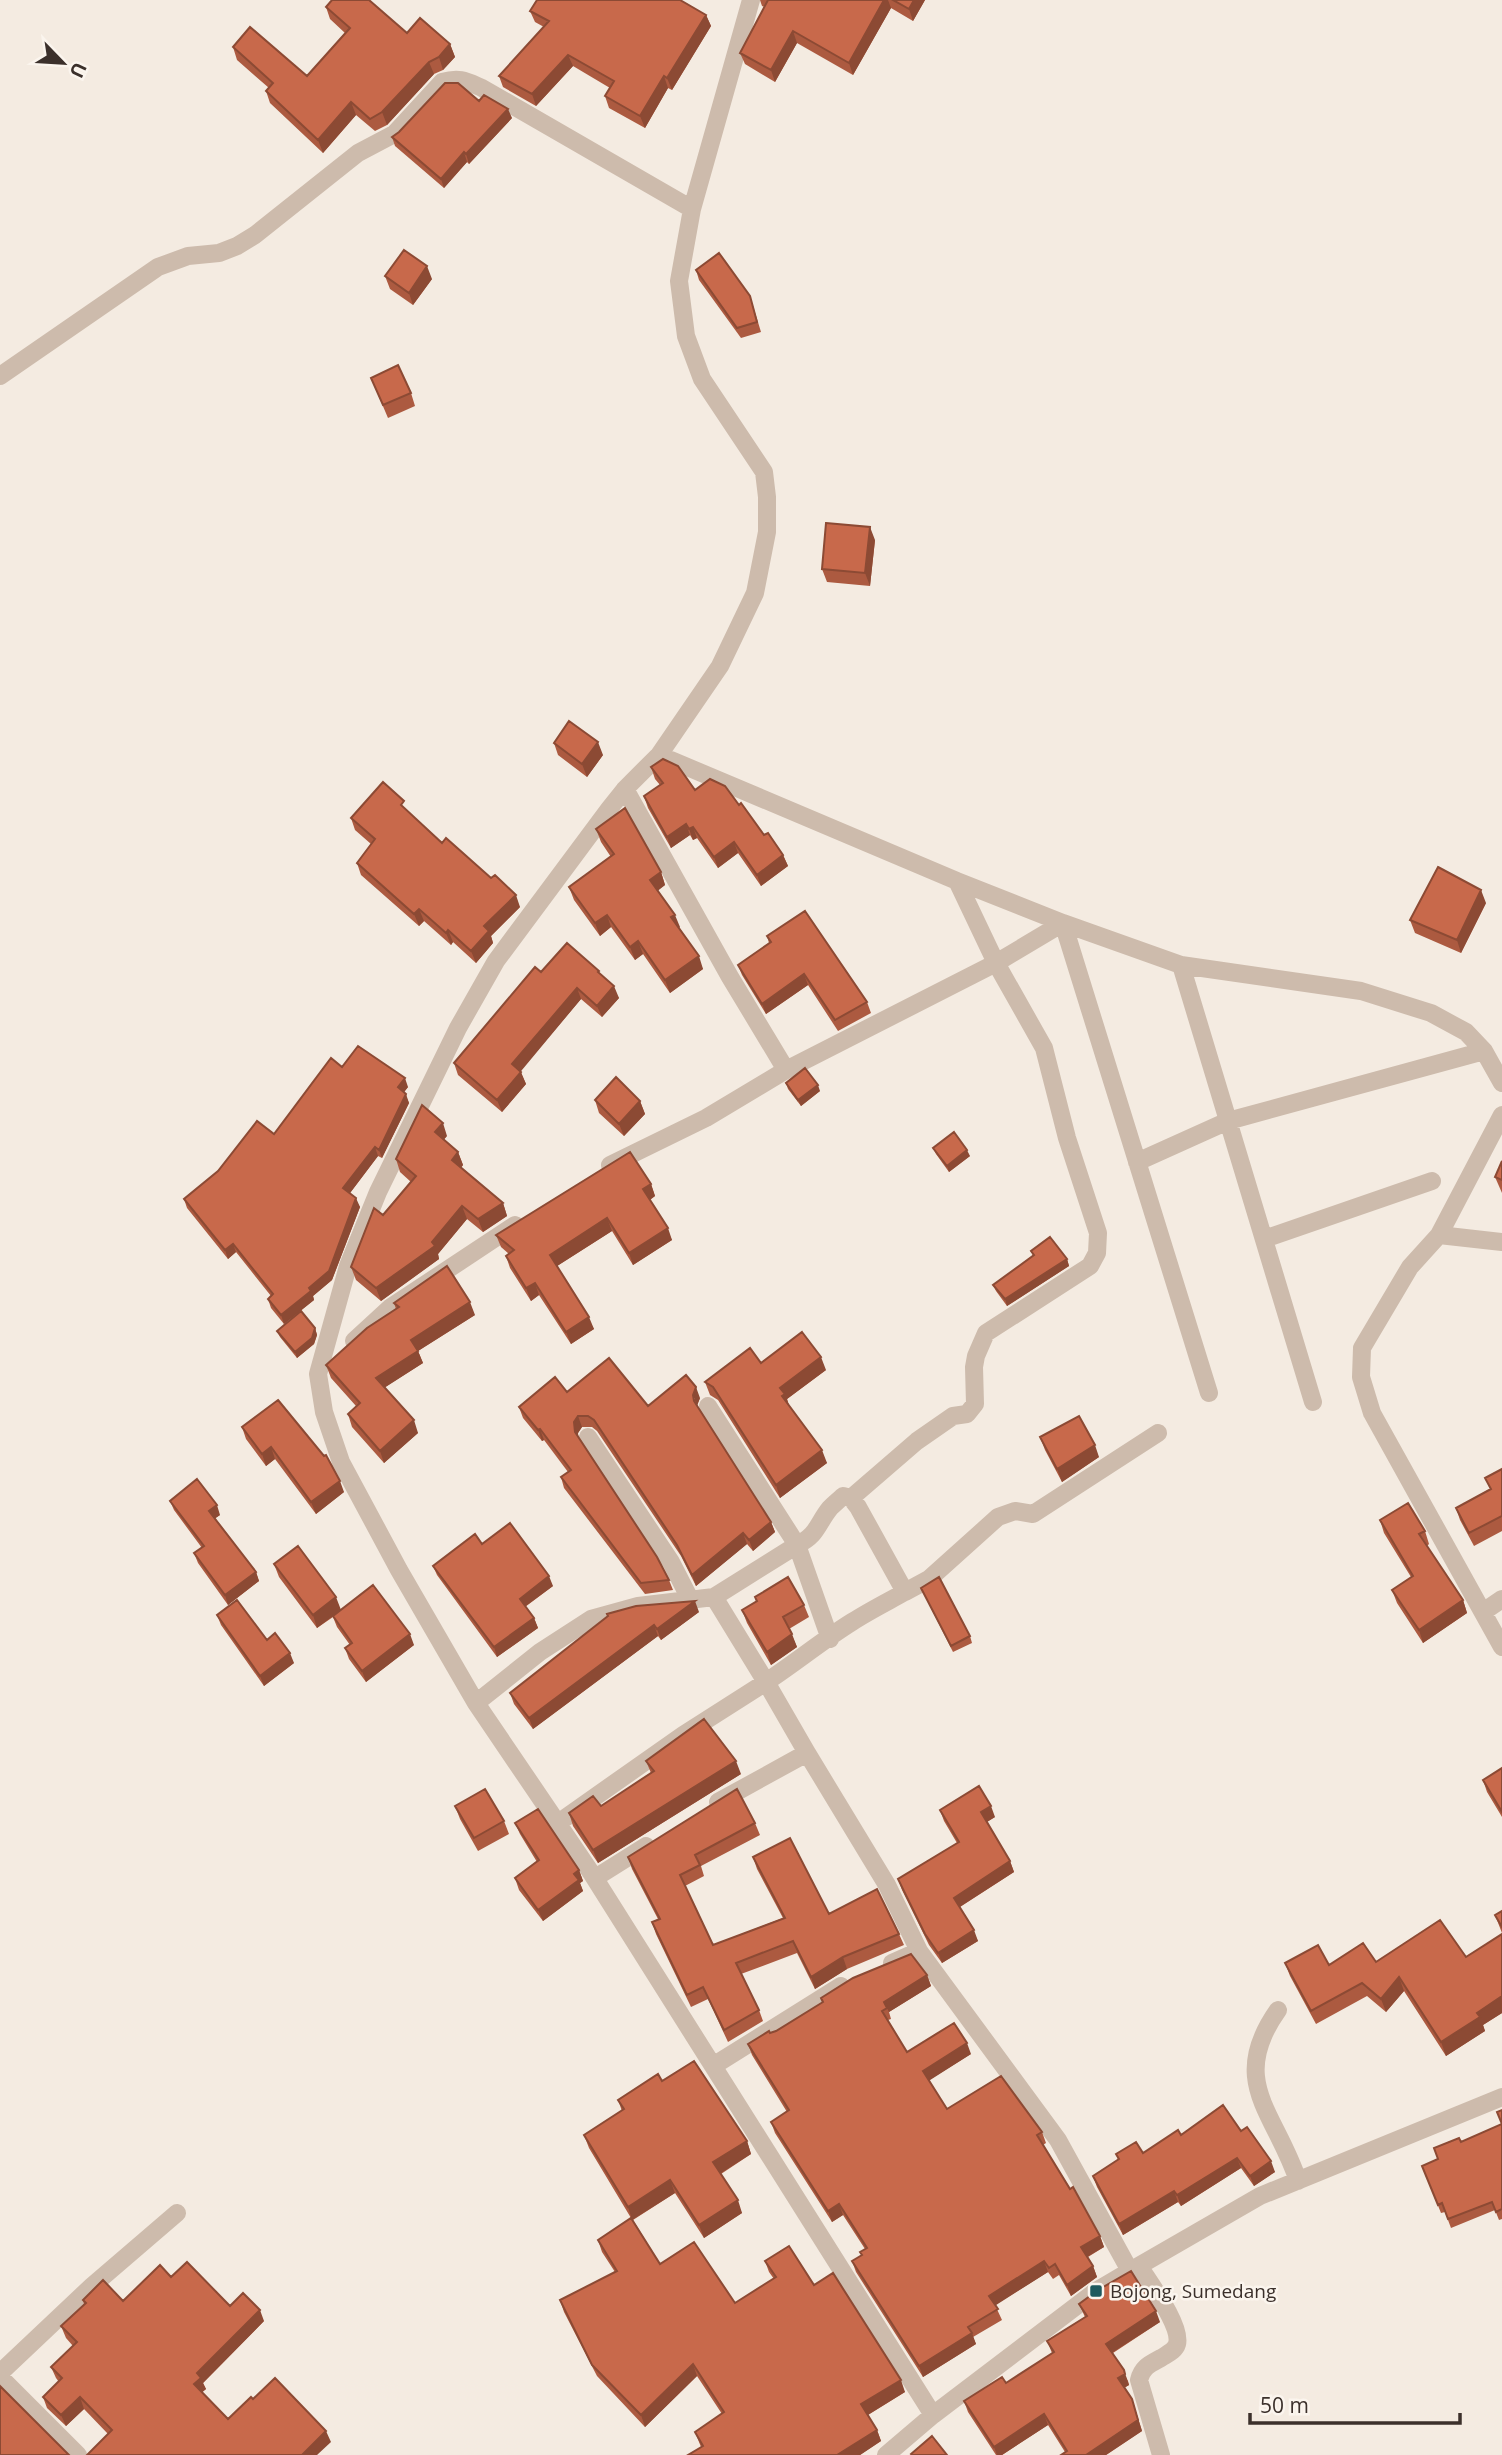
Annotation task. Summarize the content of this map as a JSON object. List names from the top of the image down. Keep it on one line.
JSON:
{"places":{"transit":["Bojong, Sumedang"]},"scale_bar":"50 m","north":"bottom right"}
